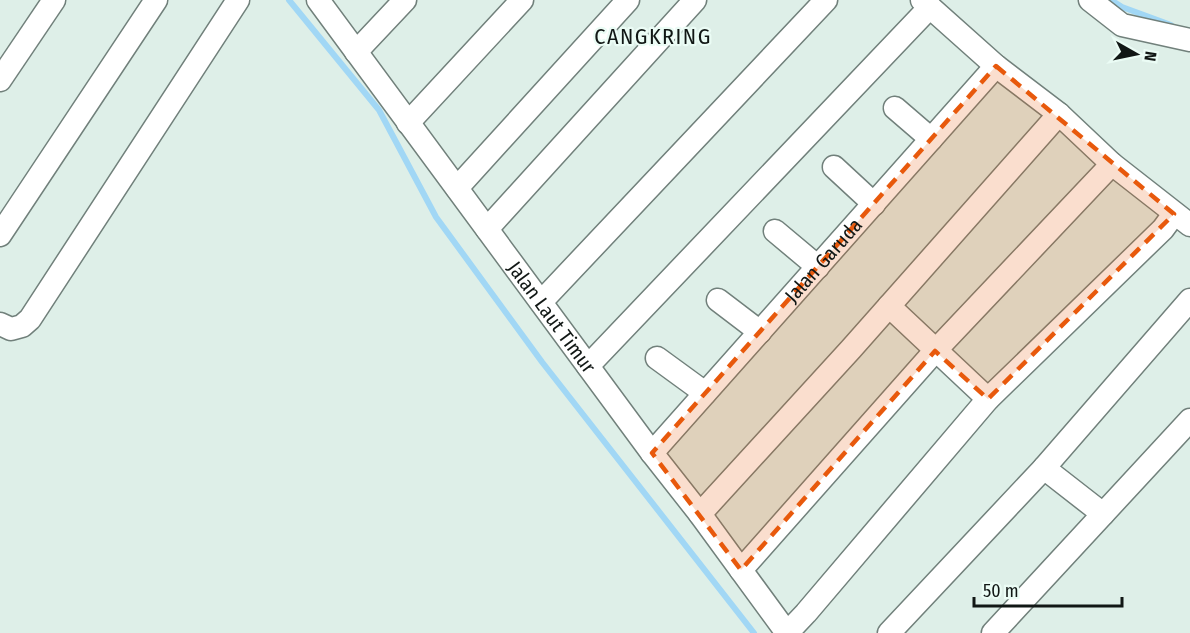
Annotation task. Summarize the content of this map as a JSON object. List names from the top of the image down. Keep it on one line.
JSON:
{"streets":{"street":["Jalan Garuda","Jalan Laut Timur"]},"crossings":[["Jalan Garuda","Jalan Laut Timur"]],"districts":["CANGKRING"],"scale_bar":"50 m","north":"right"}
